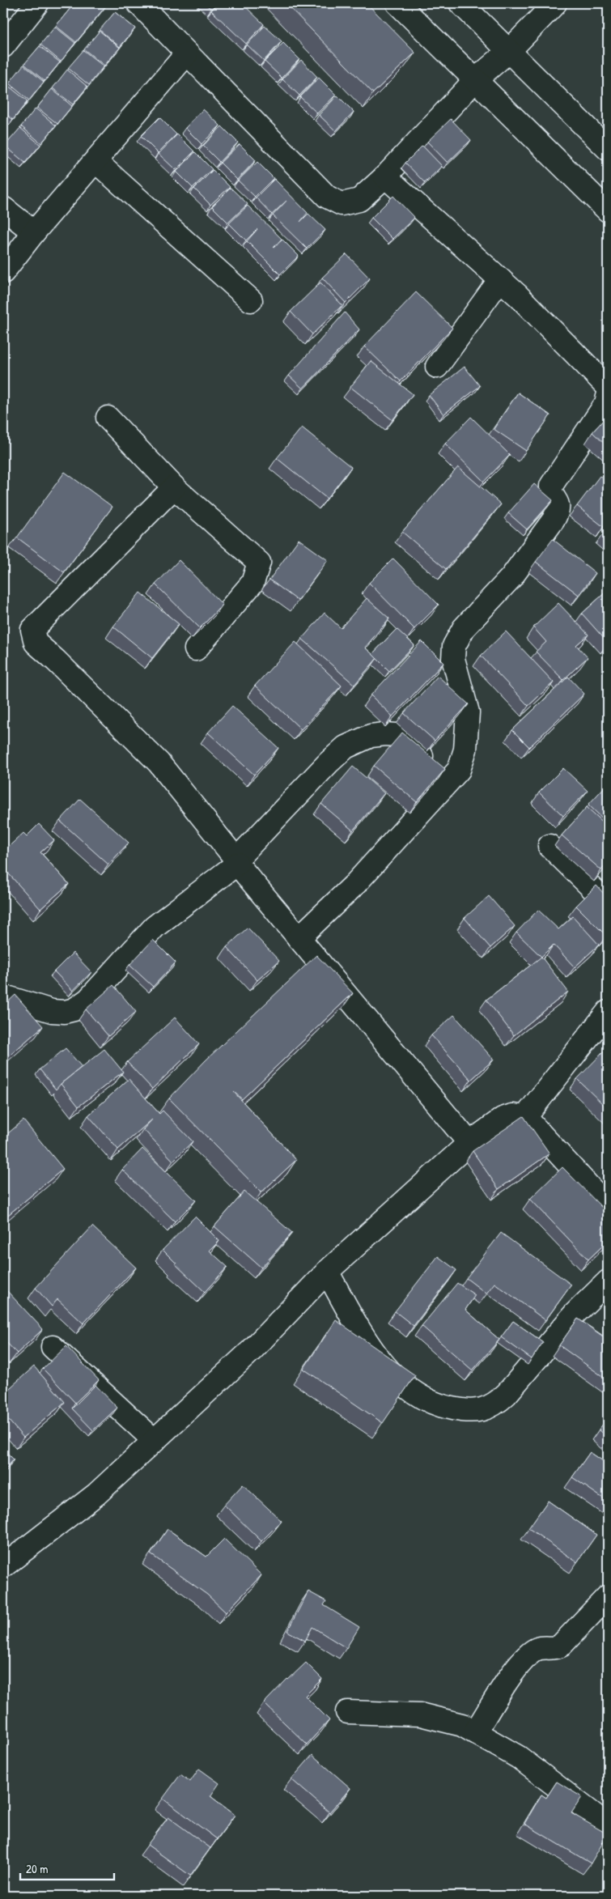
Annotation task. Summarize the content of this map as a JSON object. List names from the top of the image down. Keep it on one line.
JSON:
{"scale_bar":"20 m"}
